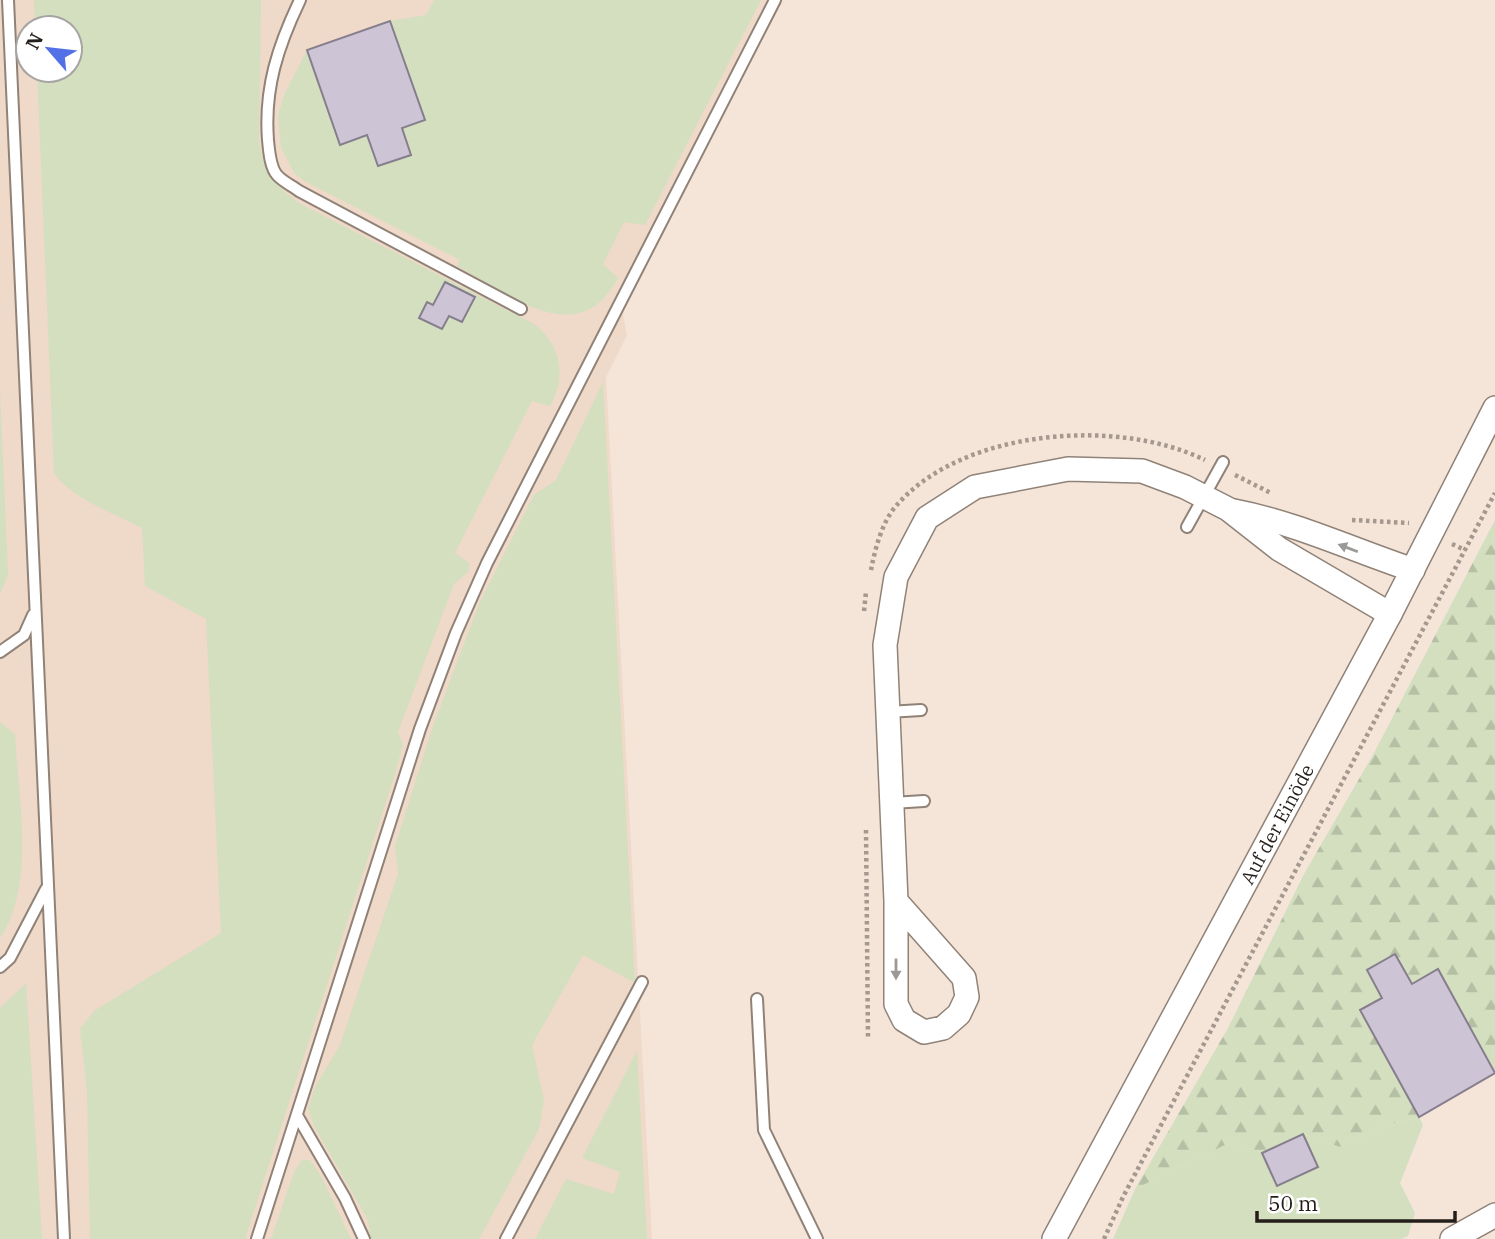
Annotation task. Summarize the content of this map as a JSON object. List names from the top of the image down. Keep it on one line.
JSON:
{"streets":{"street":["Auf der Einöde"]},"scale_bar":"50 m","north":"top left"}
